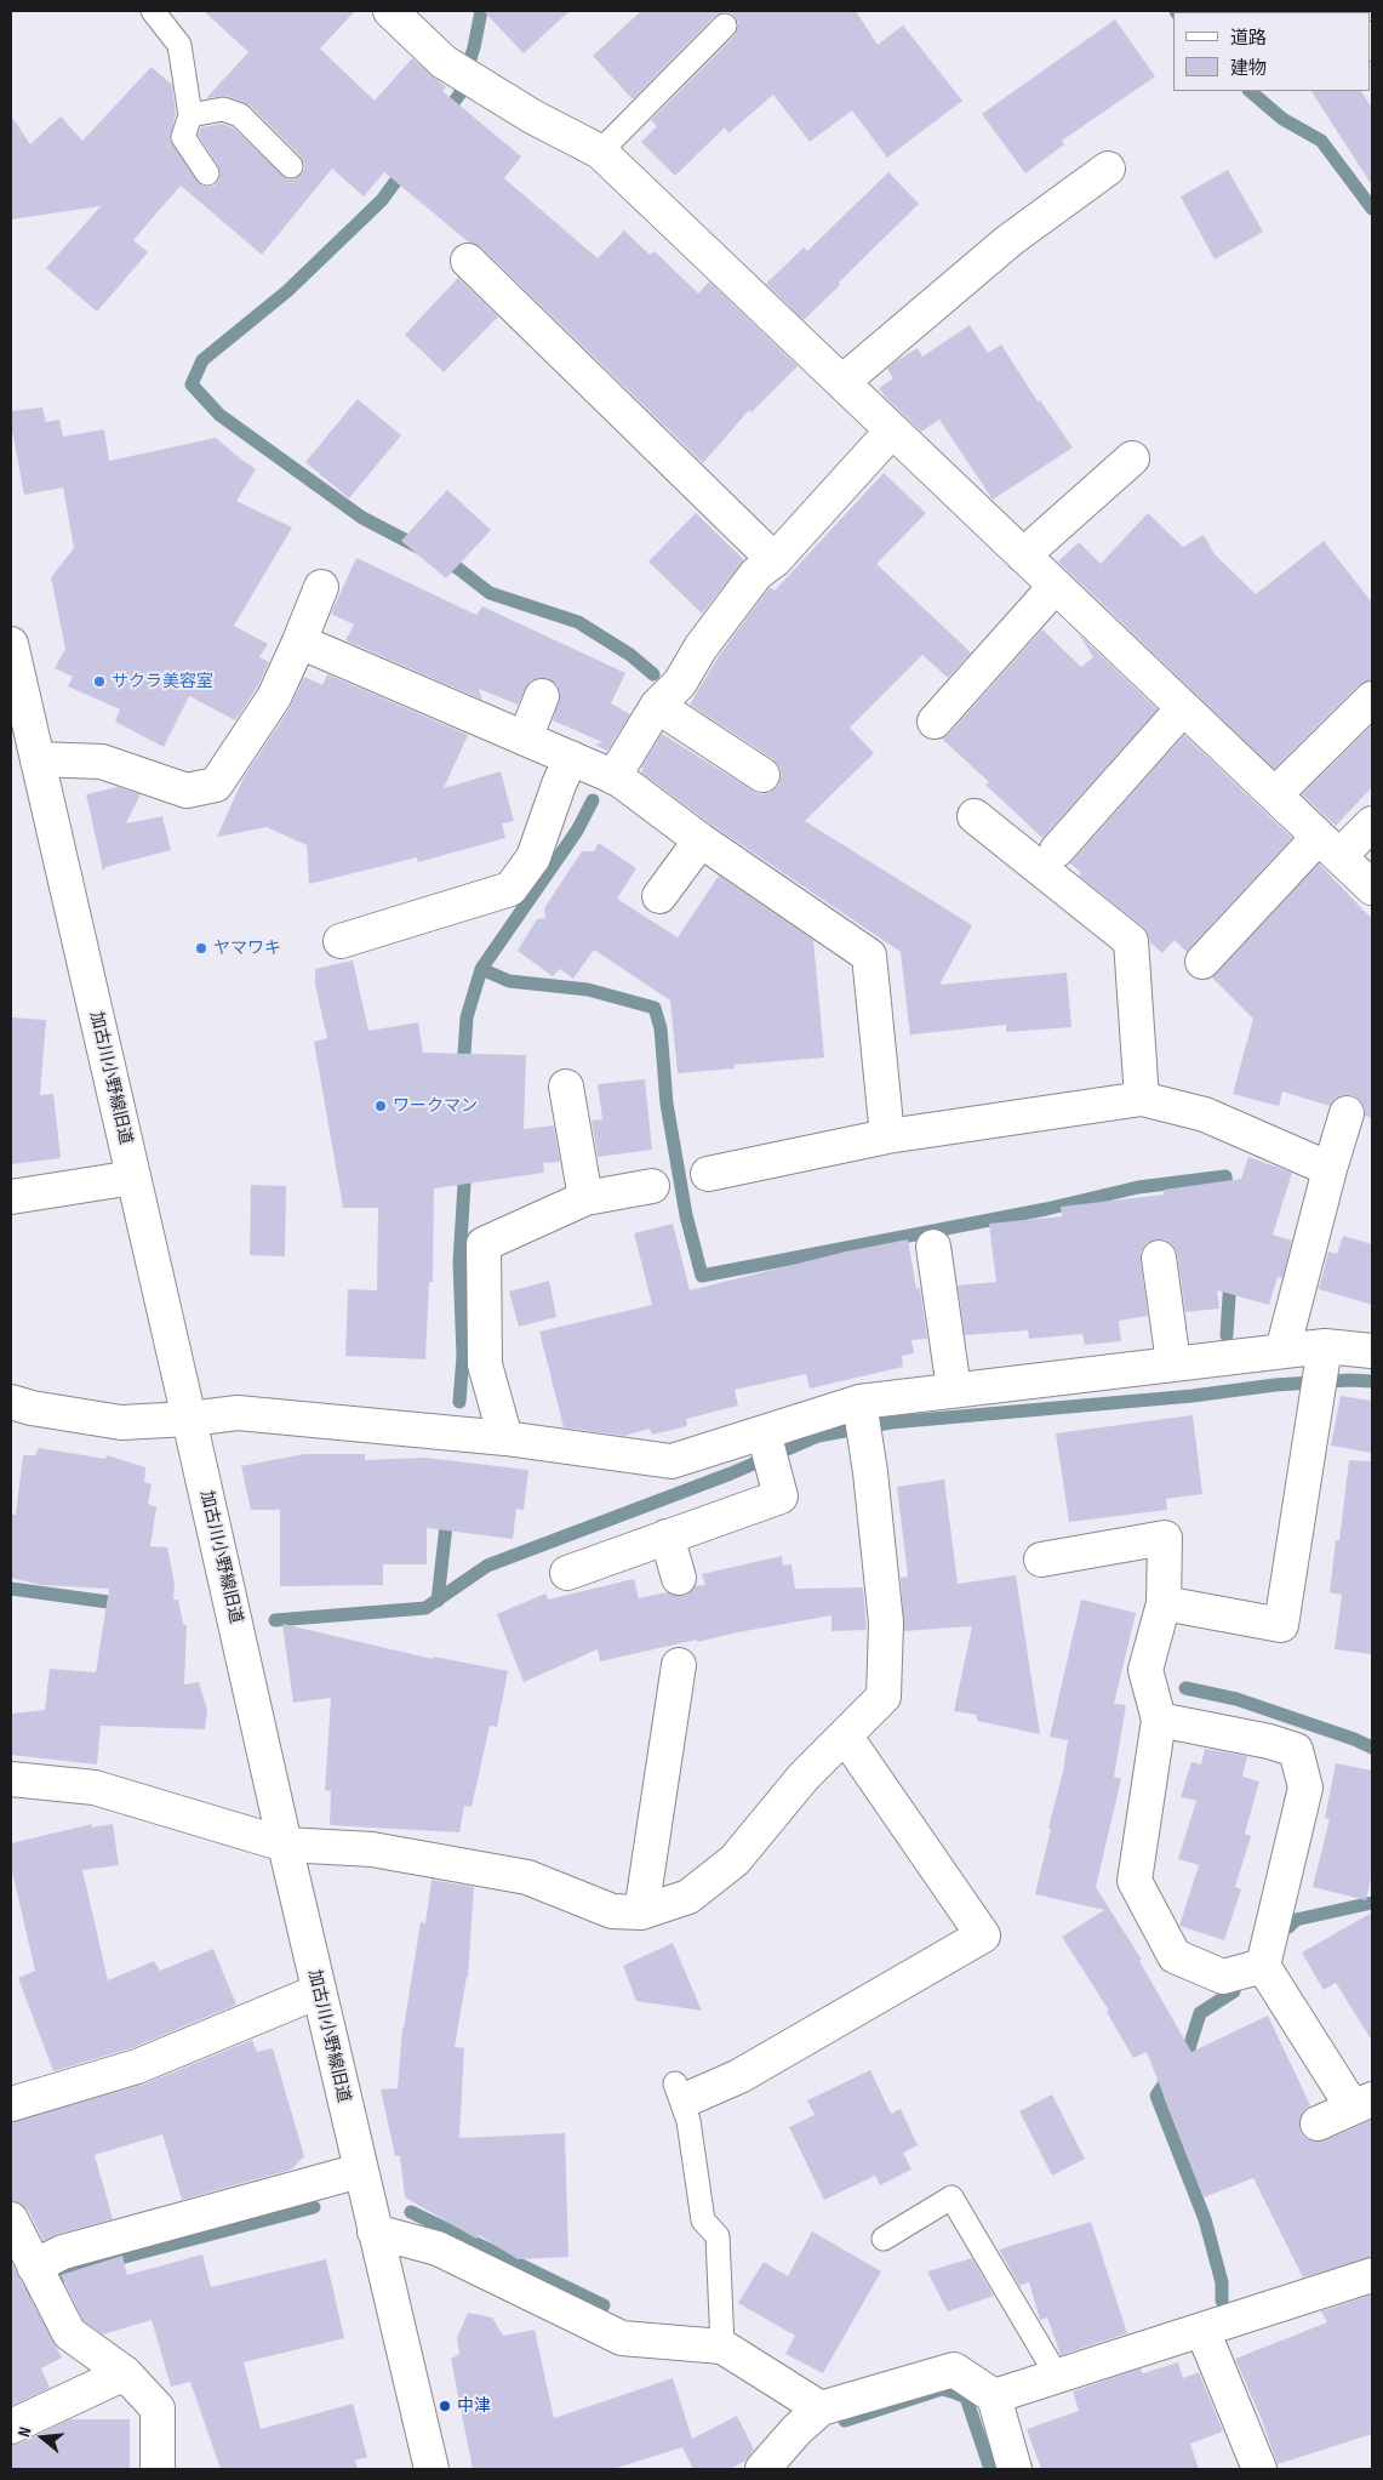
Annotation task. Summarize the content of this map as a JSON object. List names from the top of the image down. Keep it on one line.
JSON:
{"streets":{"street":["加古川小野線旧道"]},"places":["サクラ美容室","ヤマワキ","ワークマン","中津"],"legend":["道路","建物"],"north":"left"}
